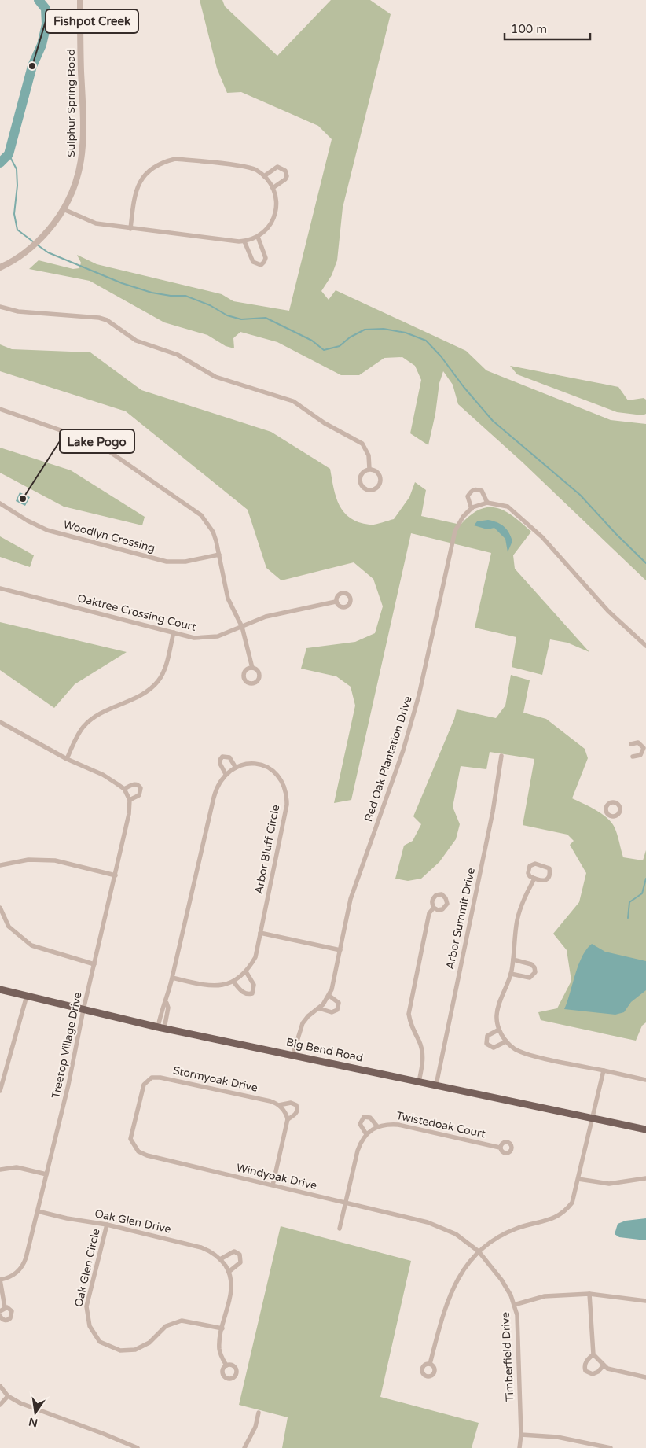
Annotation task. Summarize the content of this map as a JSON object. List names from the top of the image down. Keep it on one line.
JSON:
{"streets":{"main road":["Big Bend Road"],"street":["Sulphur Spring Road","Woodlyn Crossing","Oaktree Crossing Court","Red Oak Plantation Drive","Arbor Bluff Circle","Arbor Summit Drive","Treetop Village Drive","Stormyoak Drive","Twistedoak Court","Windyoak Drive","Oak Glen Drive","Oak Glen Circle","Timberfield Drive"]},"crossings":[["Red Oak Plantation Drive","Big Bend Road"],["Arbor Bluff Circle","Big Bend Road"],["Arbor Summit Drive","Big Bend Road"],["Treetop Village Drive","Big Bend Road"],["Treetop Village Drive","Oak Glen Drive"],["Stormyoak Drive","Windyoak Drive"],["Windyoak Drive","Timberfield Drive"],["Oak Glen Drive","Oak Glen Circle"]],"places":["Fishpot Creek","Lake Pogo"],"scale_bar":"100 m","north":"bottom"}
